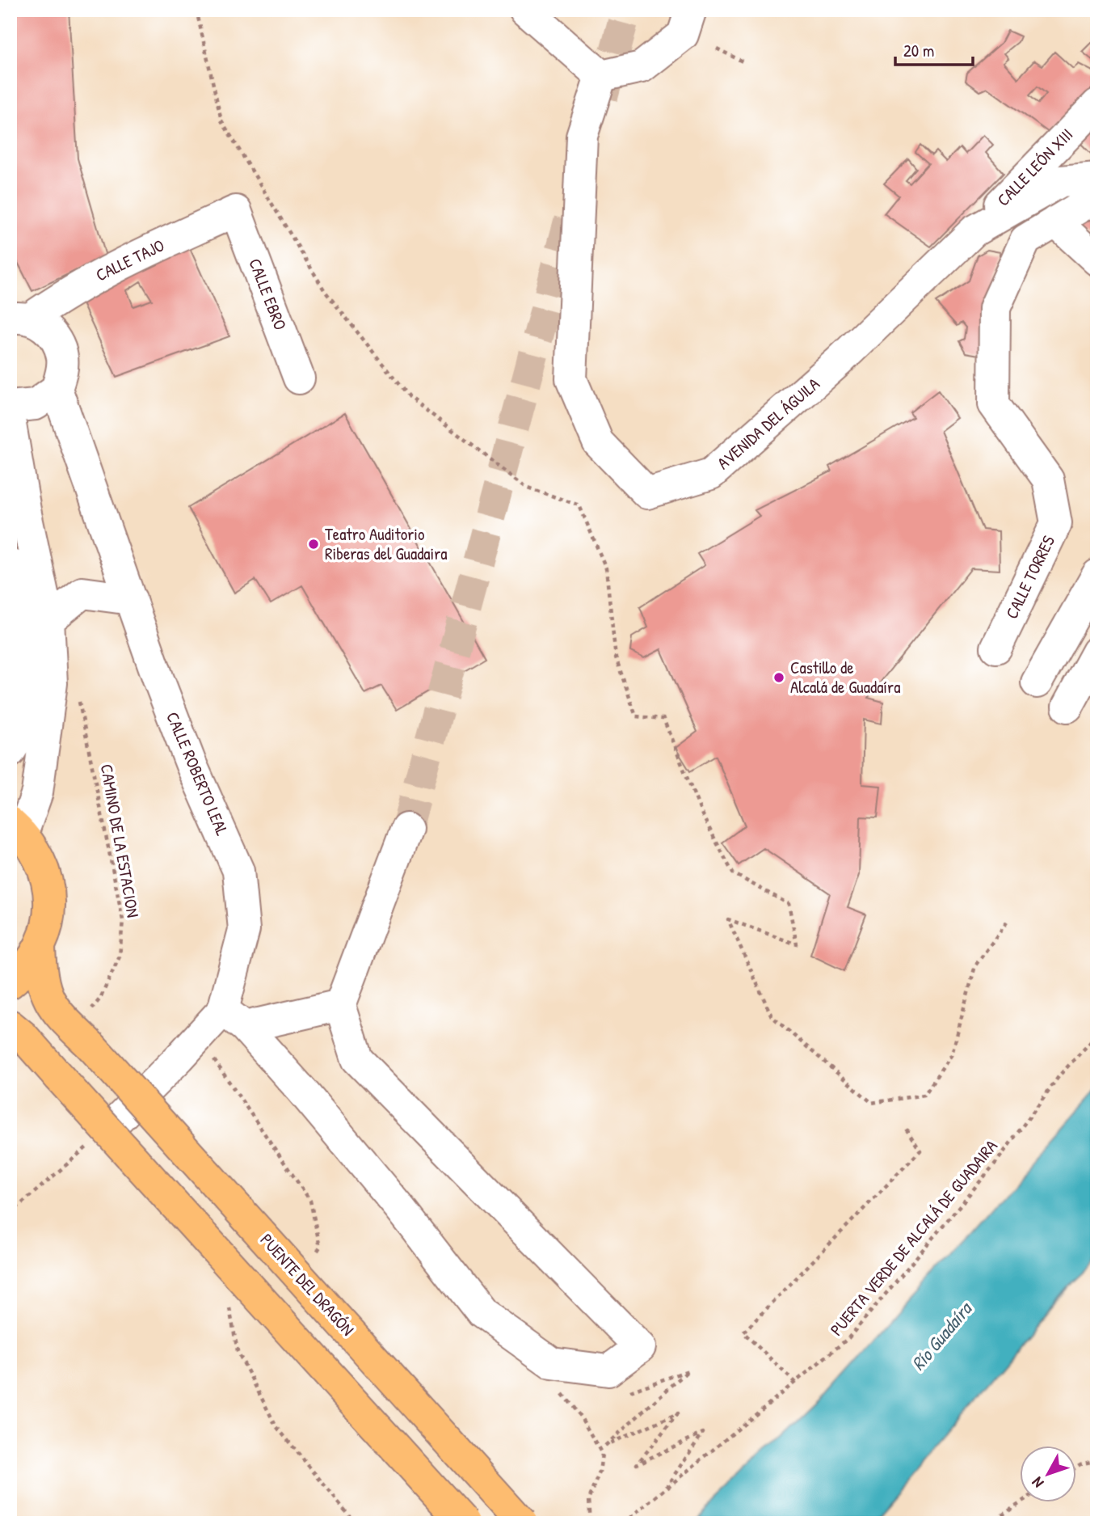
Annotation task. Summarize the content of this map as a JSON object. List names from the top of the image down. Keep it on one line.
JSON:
{"streets":{"main road":["PUENTE DEL DRAGÓN"],"street":["CALLE LEÓN XIII","CALLE TAJO","CALLE EBRO","AVENIDA DEL ÁGUILA","CALLE TORRES","CALLE ROBERTO LEAL"],"path":["CAMINO DE LA ESTACION","PUERTA VERDE DE ALCALÁ DE GUADAIRA"]},"crossings":[["CALLE LEÓN XIII","AVENIDA DEL ÁGUILA"],["CALLE TAJO","CALLE EBRO"],["CAMINO DE LA ESTACION","PUENTE DEL DRAGÓN"]],"water":["Río Guadaíra"],"places":["Teatro Auditorio Riberas del Guadaira","Castillo de Alcalá de Guadaíra"],"scale_bar":"20 m","north":"bottom left"}
